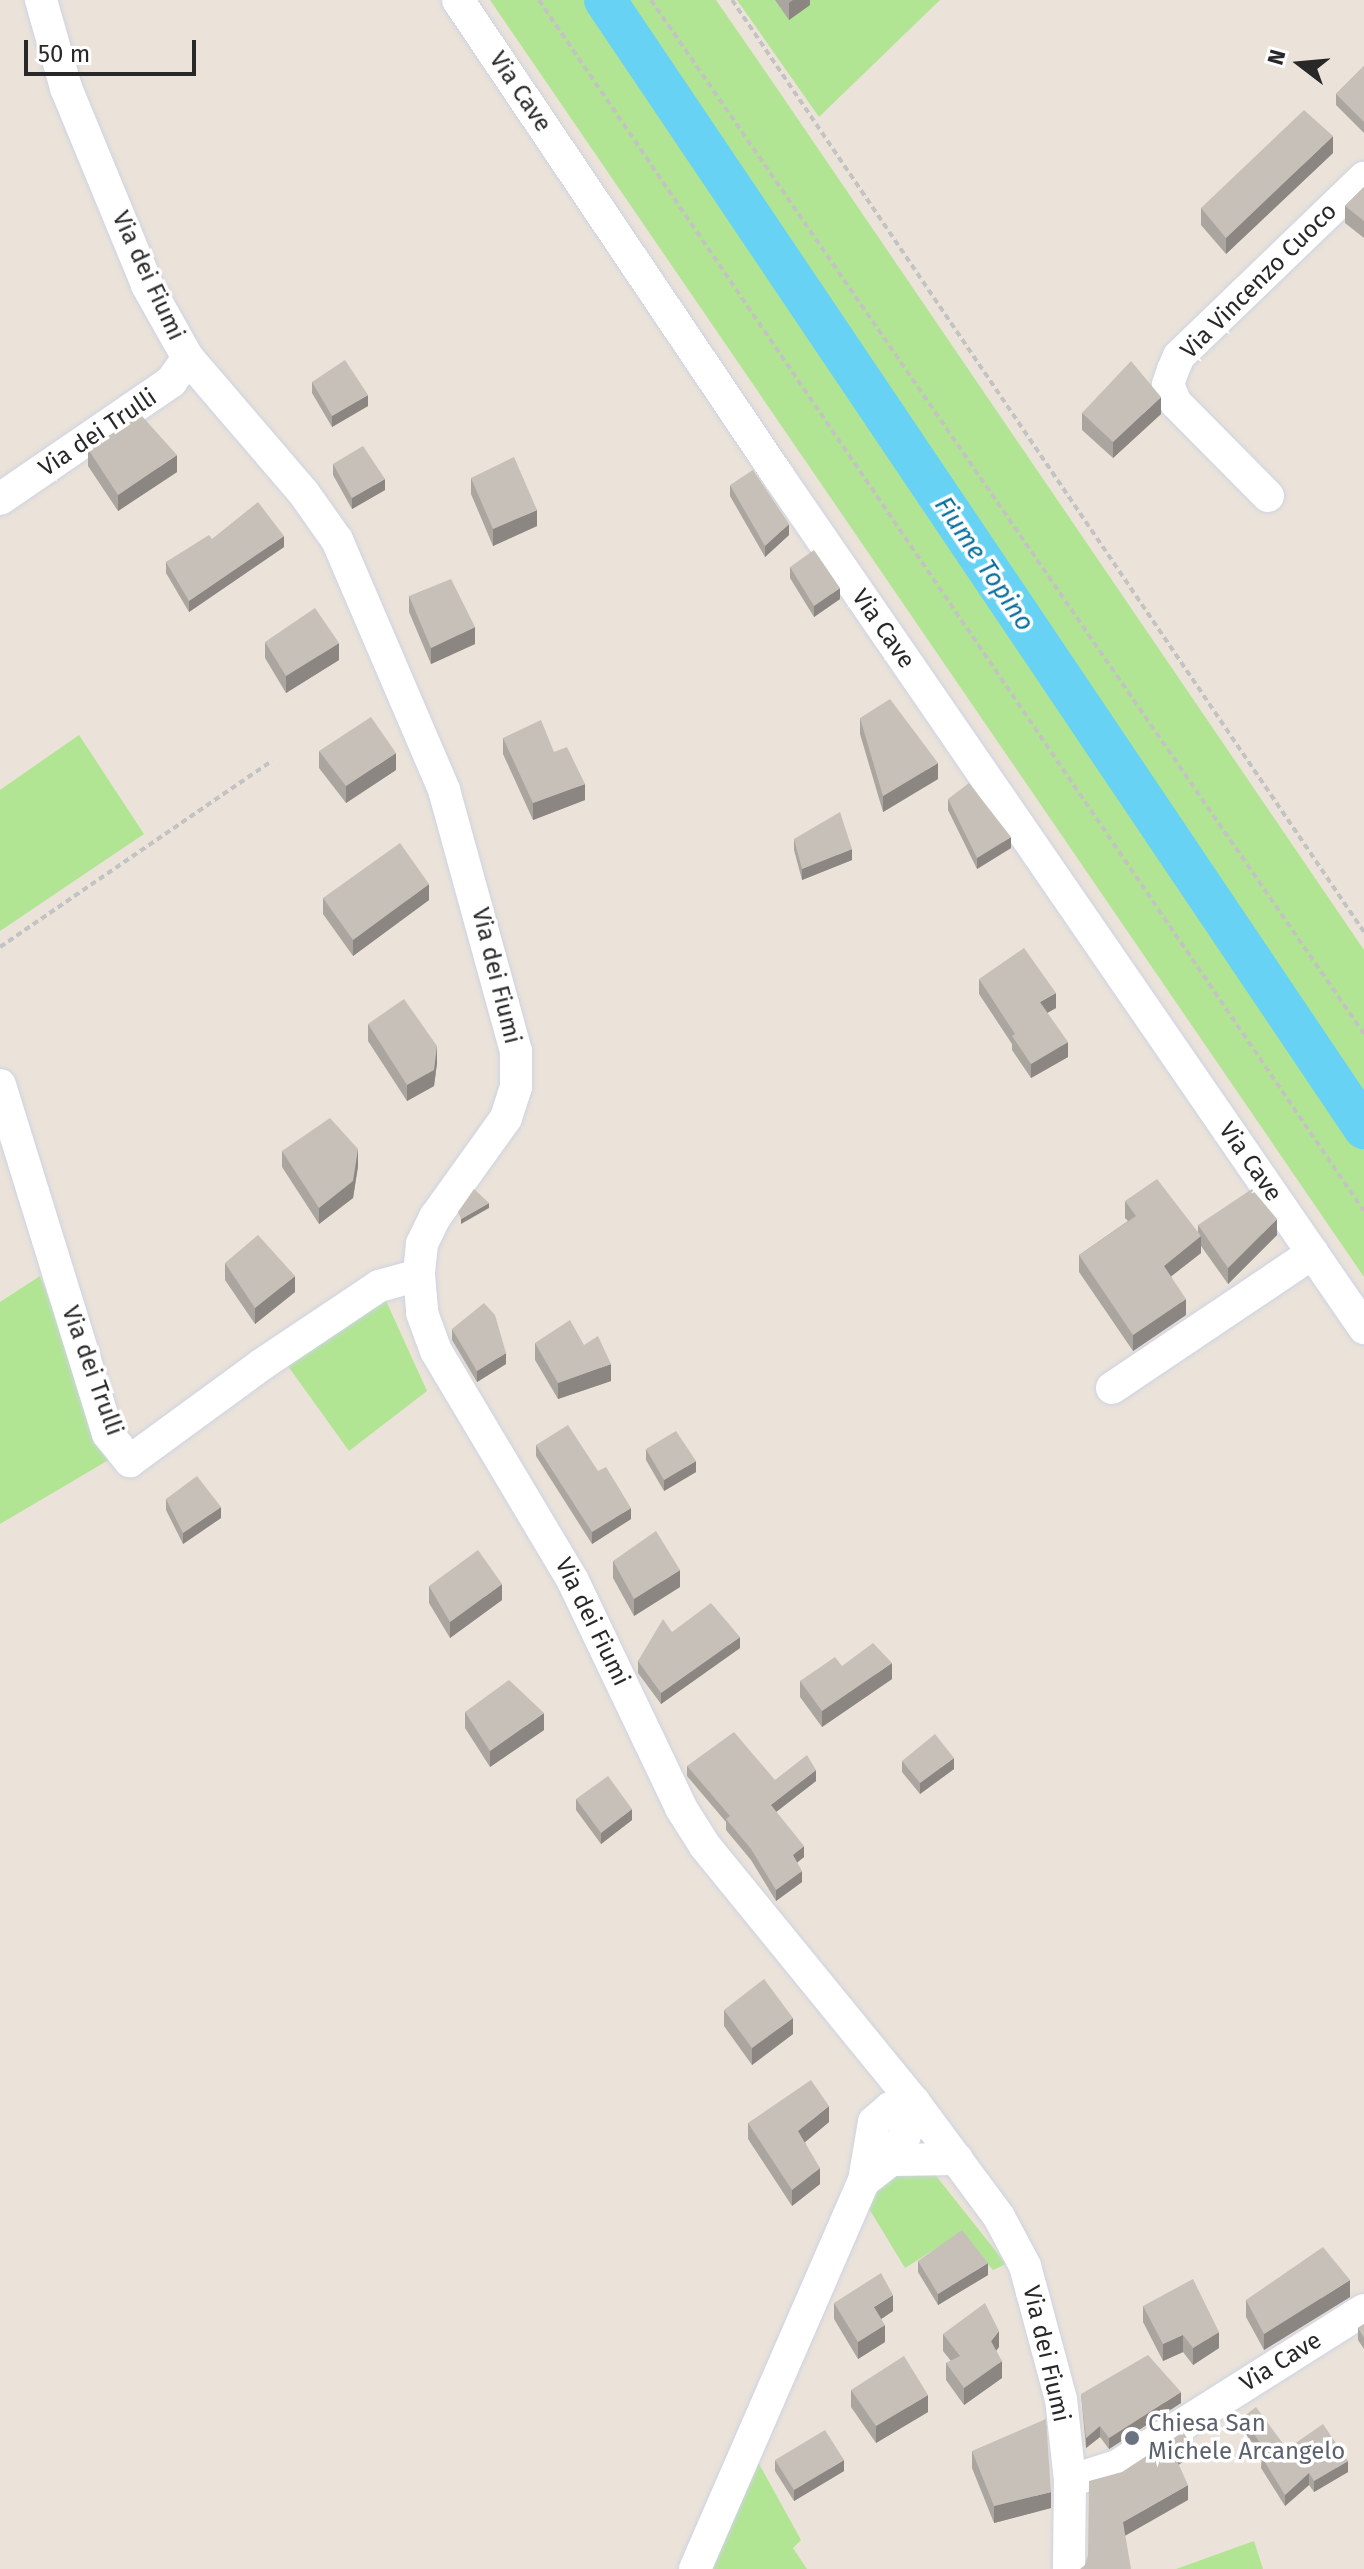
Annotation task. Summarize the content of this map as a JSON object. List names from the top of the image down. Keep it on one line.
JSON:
{"streets":{"street":["Via Cave","Via dei Fiumi","Via Vincenzo Cuoco","Via dei Trulli"]},"crossings":[["Via Cave","Via dei Fiumi"],["Via dei Fiumi","Via dei Trulli"]],"water":["Fiume Topino"],"places":["Chiesa San Michele Arcangelo"],"scale_bar":"50 m","north":"left"}
